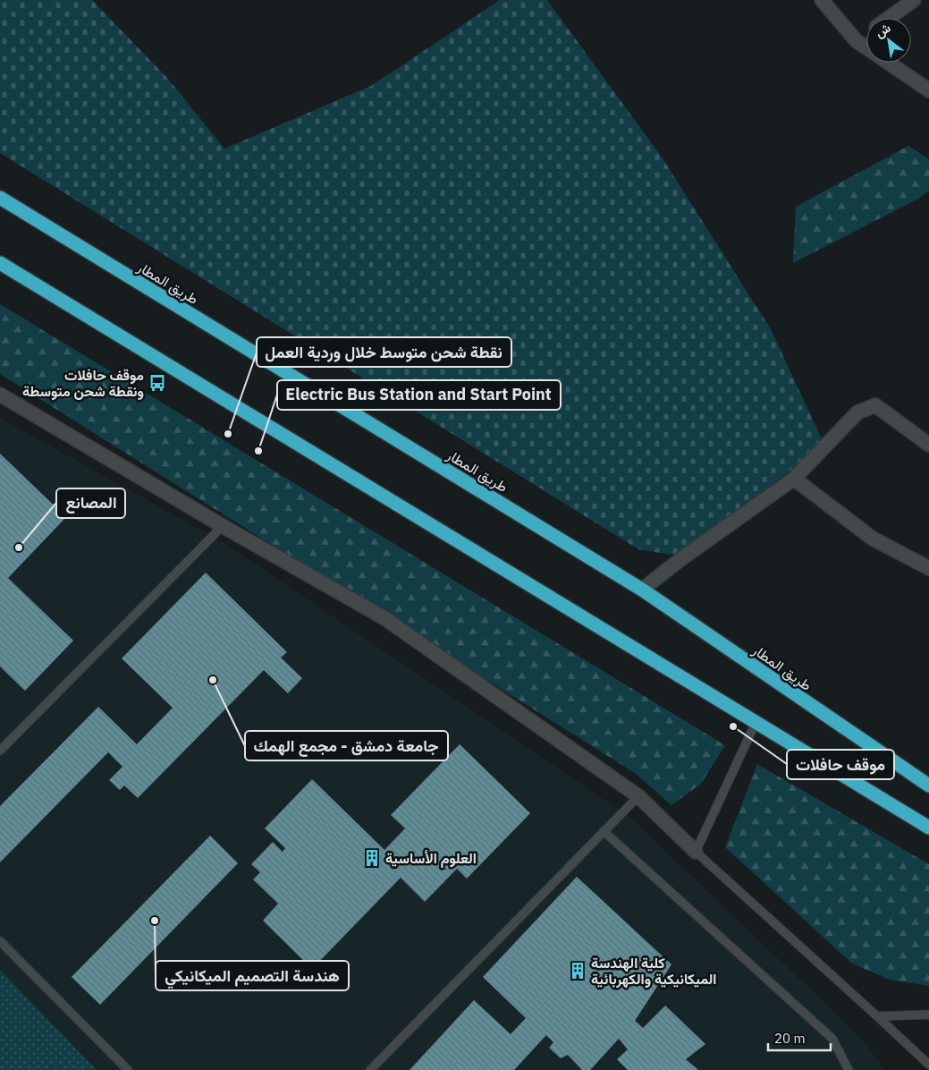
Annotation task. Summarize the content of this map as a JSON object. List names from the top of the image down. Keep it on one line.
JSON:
{"streets":{"highway":["طريق المطار"]},"places":{"bus stop":["موقف حافلات ونقطة شحن متوسطة"],"other":["نقطة شحن متوسط خلال وردية العمل","Electric Bus Station and Start Point","المصانع","جامعة دمشق - مجمع الهمك","موقف حافلات","هندسة التصميم الميكانيكي"],"building":["العلوم الأساسية","كلية الهندسة الميكانيكية والكهربائية"]},"scale_bar":"20 m","north":"top left"}
